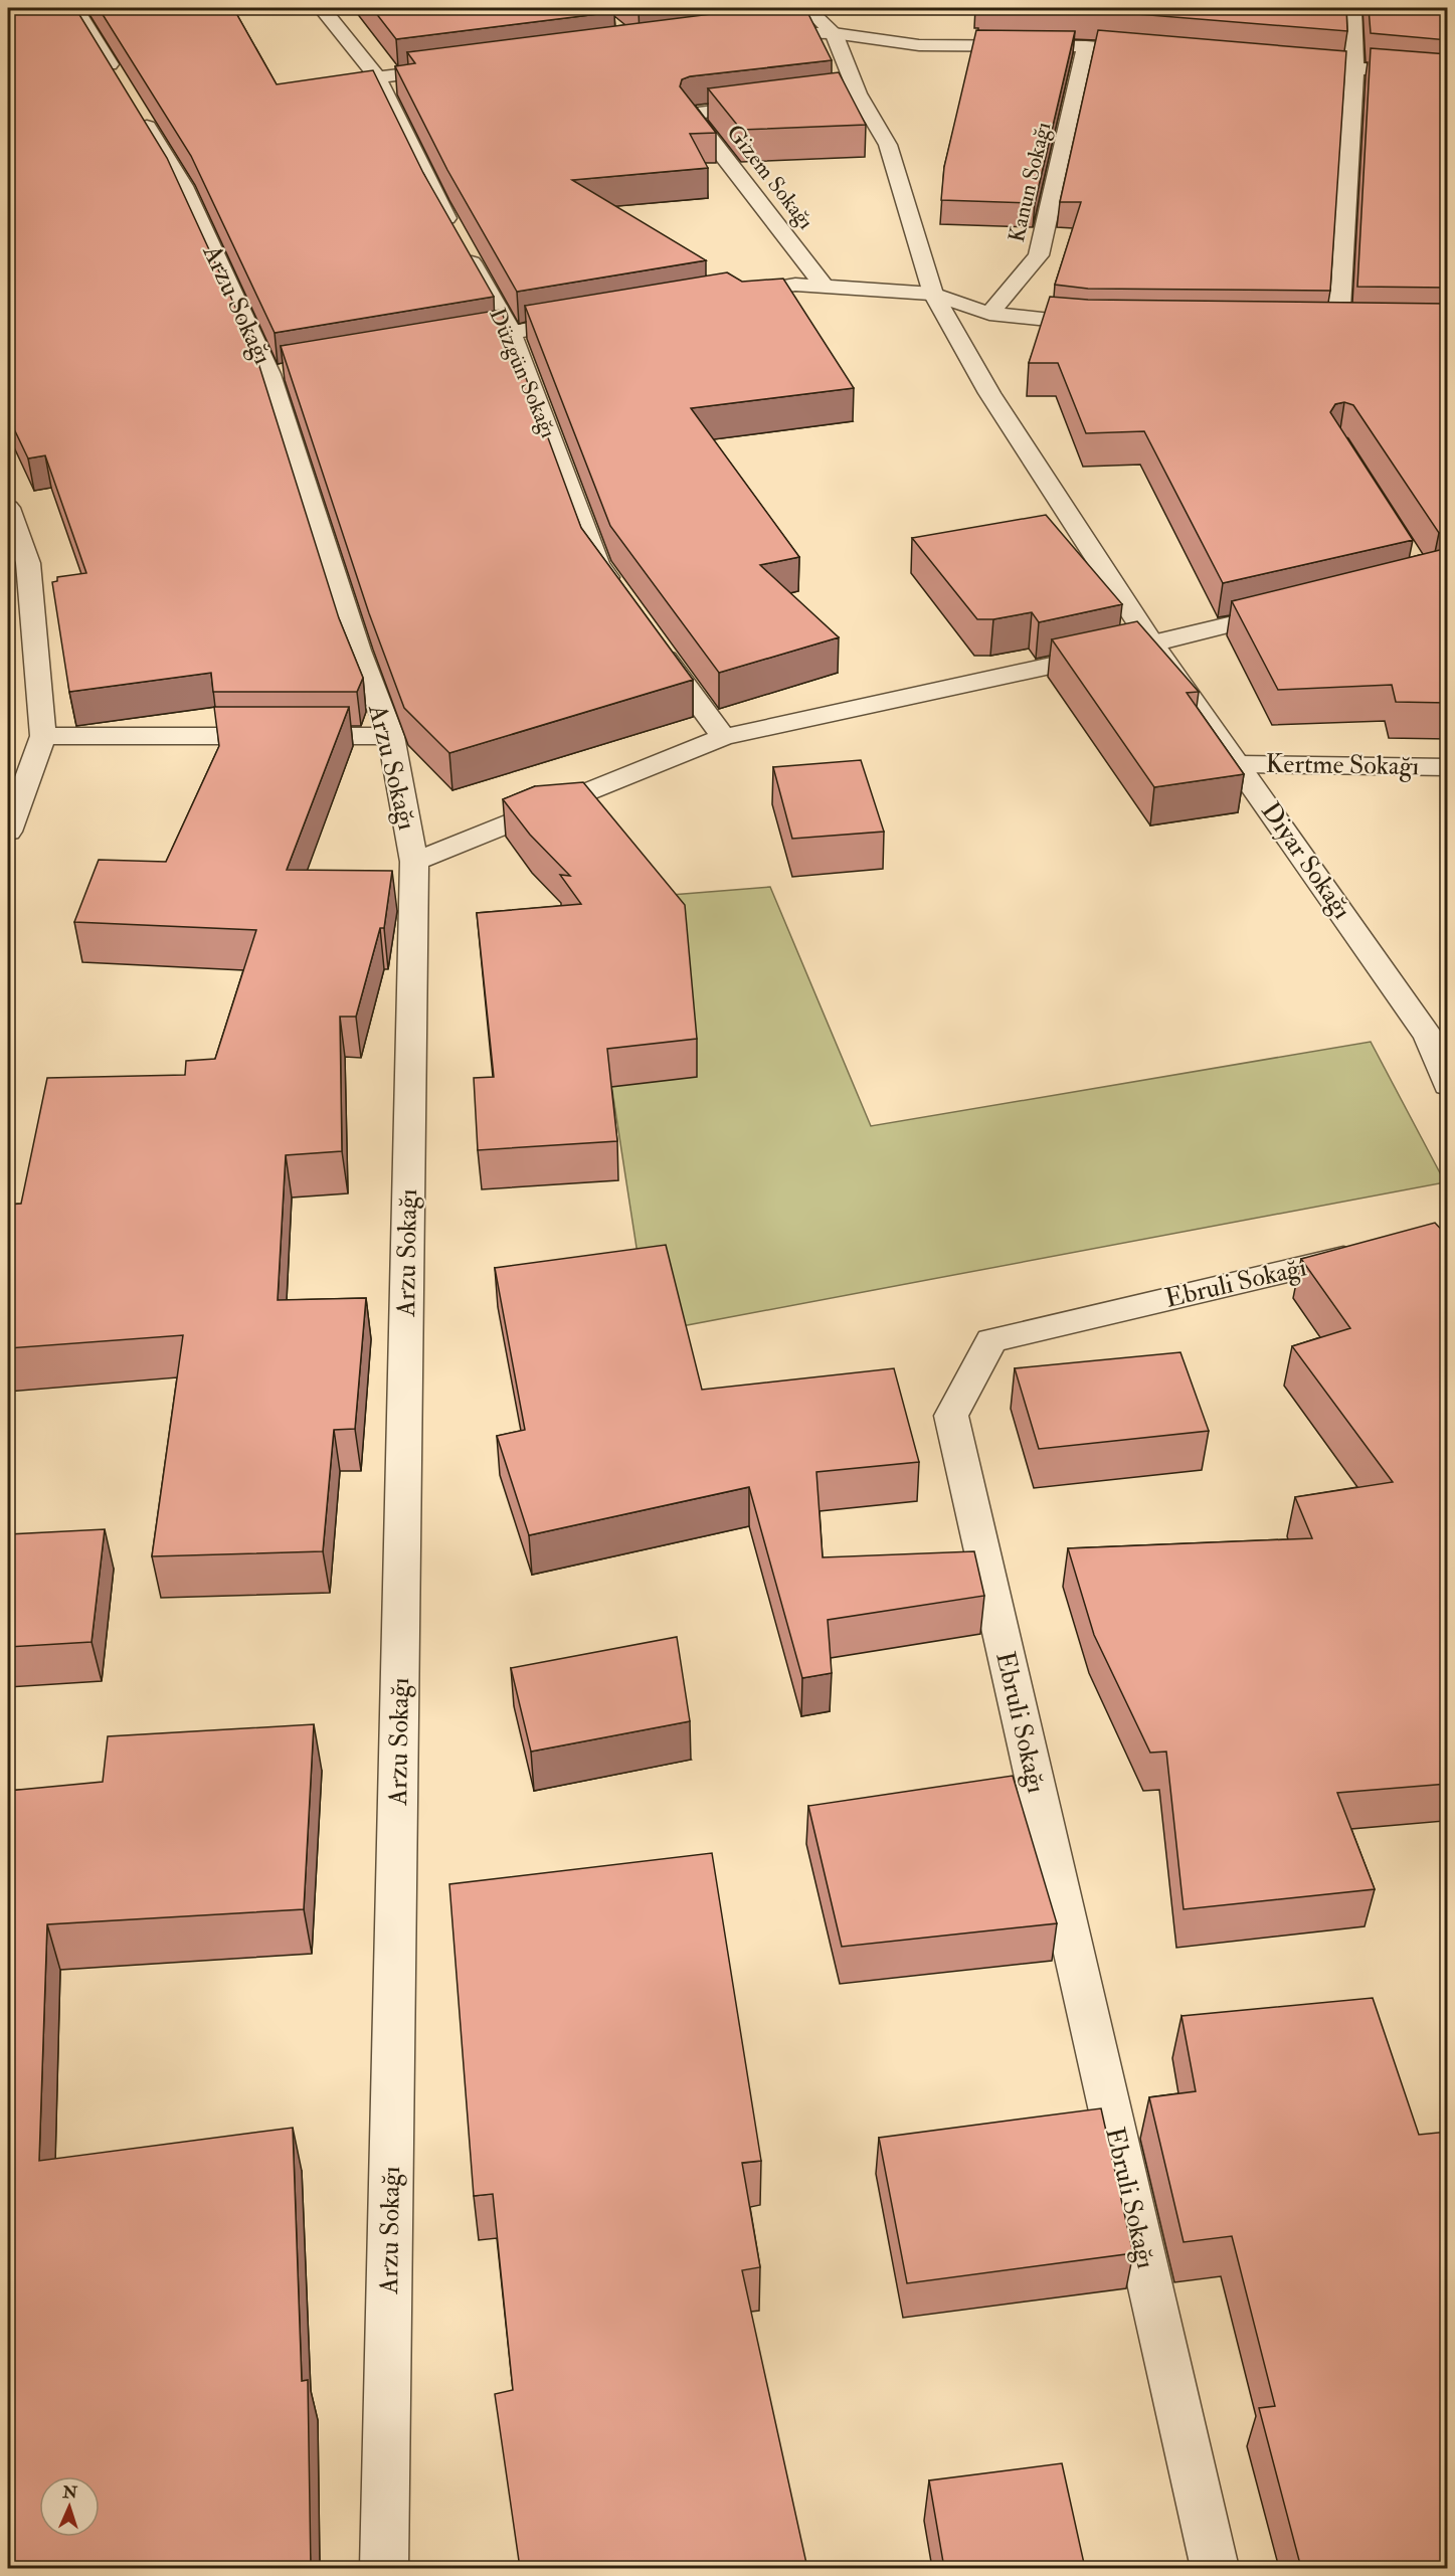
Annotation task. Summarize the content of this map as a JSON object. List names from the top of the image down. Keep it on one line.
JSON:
{"streets":{"street":["Gizem Sokağı","Kanun Sokağı","Arzu Sokağı","Düzgün Sokağı","Kertme Sokağı","Diyar Sokağı","Ebruli Sokağı"]},"crossings":[["Kertme Sokağı","Diyar Sokağı"]],"north":"top"}
